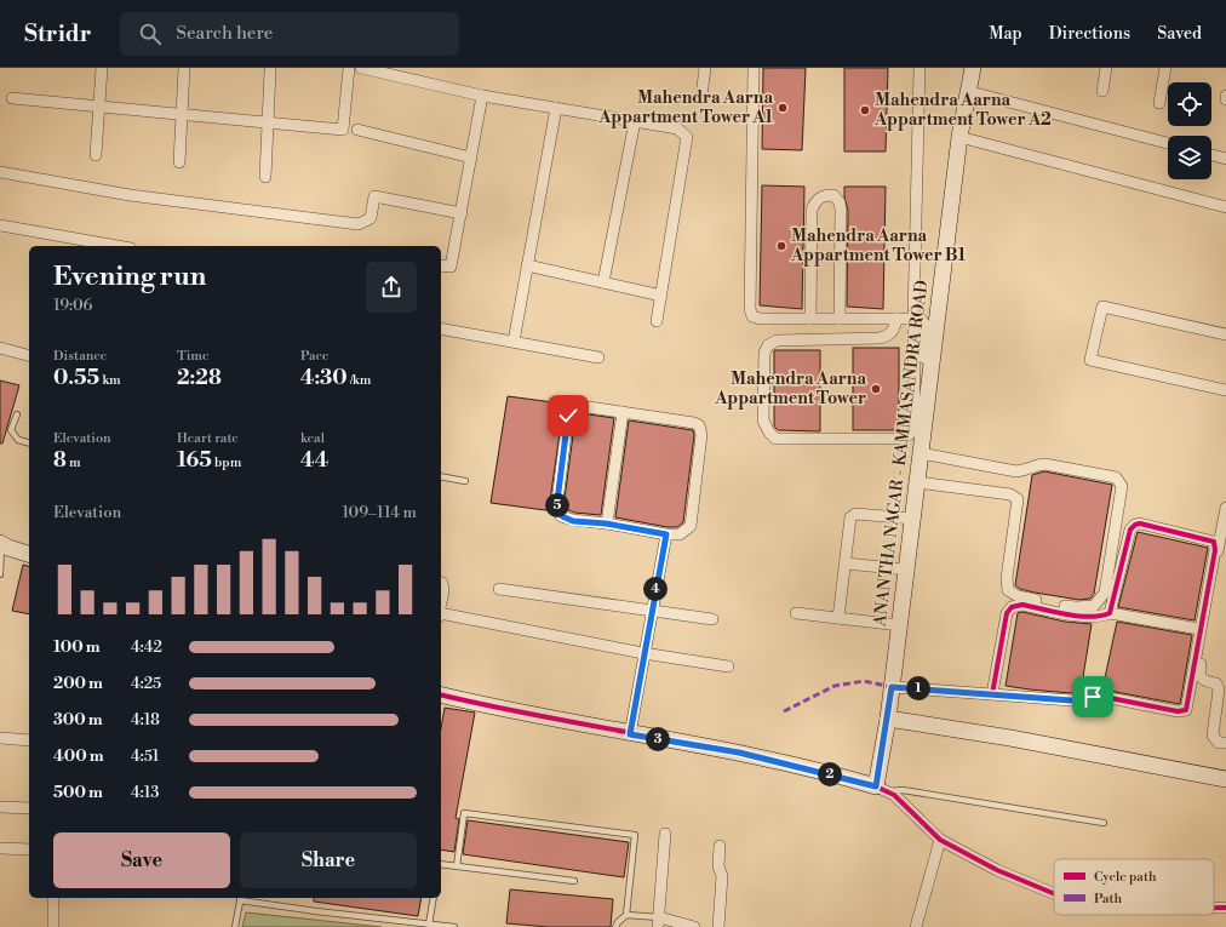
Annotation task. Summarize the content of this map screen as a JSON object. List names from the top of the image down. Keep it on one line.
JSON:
{"streets":{"street":["ANANTHA NAGAR - KAMMASANDRA ROAD"]},"places":["Mahendra Aarna Appartment Tower A1","Mahendra Aarna Appartment Tower A2","Mahendra Aarna Appartment Tower B1","Mahendra Aarna Appartment Tower"],"legend":["Cycle path","Path"],"page":{"header":"Stridr","search":"Search here","nav":["Map","Directions","Saved"],"heading":["Evening run","19:06"],"stats":[["Distance","0.55 km"],["Time","2:28"],["Pace","4:30 /km"],["Elevation","8 m"],["Heart rate","165 bpm"],["kcal","44"]],"pins":["5","4","1","3","2"],"chart":["Elevation","109–114 m"],"list":[{"name":"100 m","note":"4:42"},{"name":"200 m","note":"4:25"},{"name":"300 m","note":"4:18"},{"name":"400 m","note":"4:51"},{"name":"500 m","note":"4:13"}],"buttons":["Save","Share"]}}
